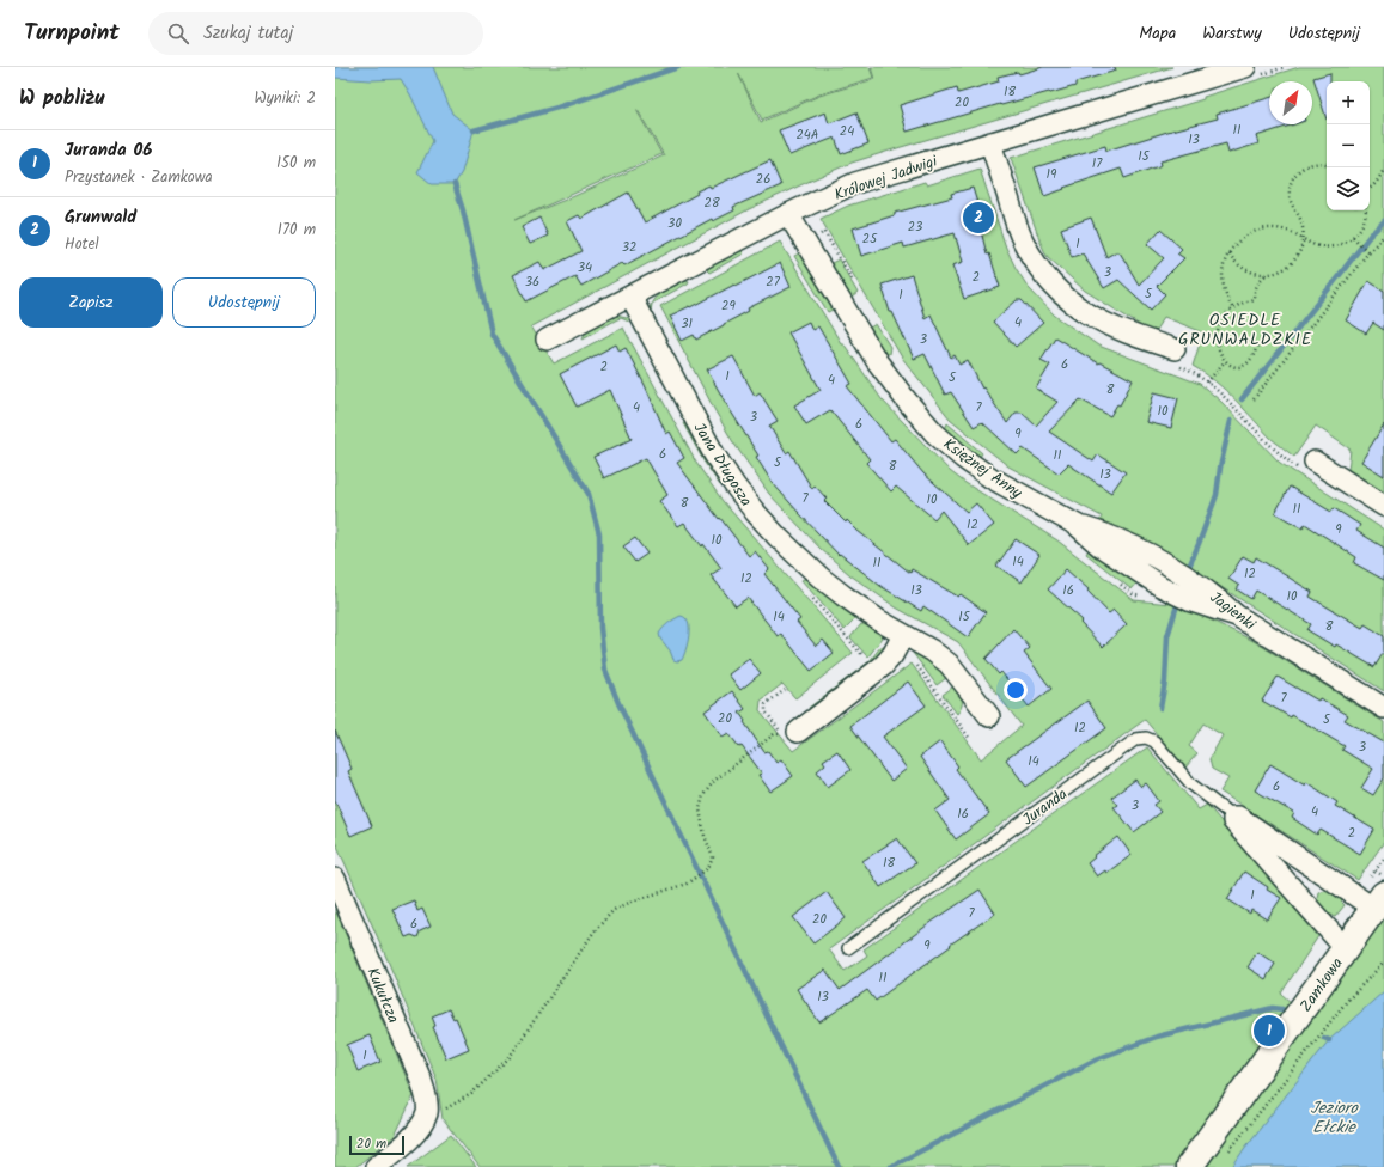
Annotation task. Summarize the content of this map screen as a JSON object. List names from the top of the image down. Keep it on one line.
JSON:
{"streets":{"street":["Królowej Jadwigi","Jana Długosza","Księżnej Anny","Jagienki","Juranda","Zamkowa","Kukułcza"]},"crossings":[["Królowej Jadwigi","Jana Długosza"],["Królowej Jadwigi","Księżnej Anny"],["Księżnej Anny","Jagienki"],["Juranda","Zamkowa"]],"districts":["OSIEDLE GRUNWALDZKIE"],"water":["Jezioro Ełckie"],"house_numbers":["18","20","11","24","24A","13","15","17","19","26","28","30","23","25","1","32","34","3","2","36","27","5","1","29","4","31","3","6","2","1","5","4","8","4","7","10","3","6","9","6","11","5","8","13","7","10","8","11","12","9","10","14","11","12","12","13","16","10","14","15","8","7","20","5","12","3","14","6","3","4","16","2","18","1","7","20","6","9","11","13","1"],"scale_bar":"20 m","north":"top right","page":{"header":"Turnpoint","search":"Szukaj tutaj","nav":["Mapa","Warstwy","Udostępnij"],"heading":["W pobliżu","Wyniki: 2"],"map_buttons":["+","−"],"list":[{"mark":"1","name":"Juranda 06","note":"Przystanek · Zamkowa","value":"150 m"},{"mark":"2","name":"Grunwald","note":"Hotel","value":"170 m"}],"pins":["2","1"],"buttons":["Zapisz","Udostępnij"],"scale":"20 m"}}
